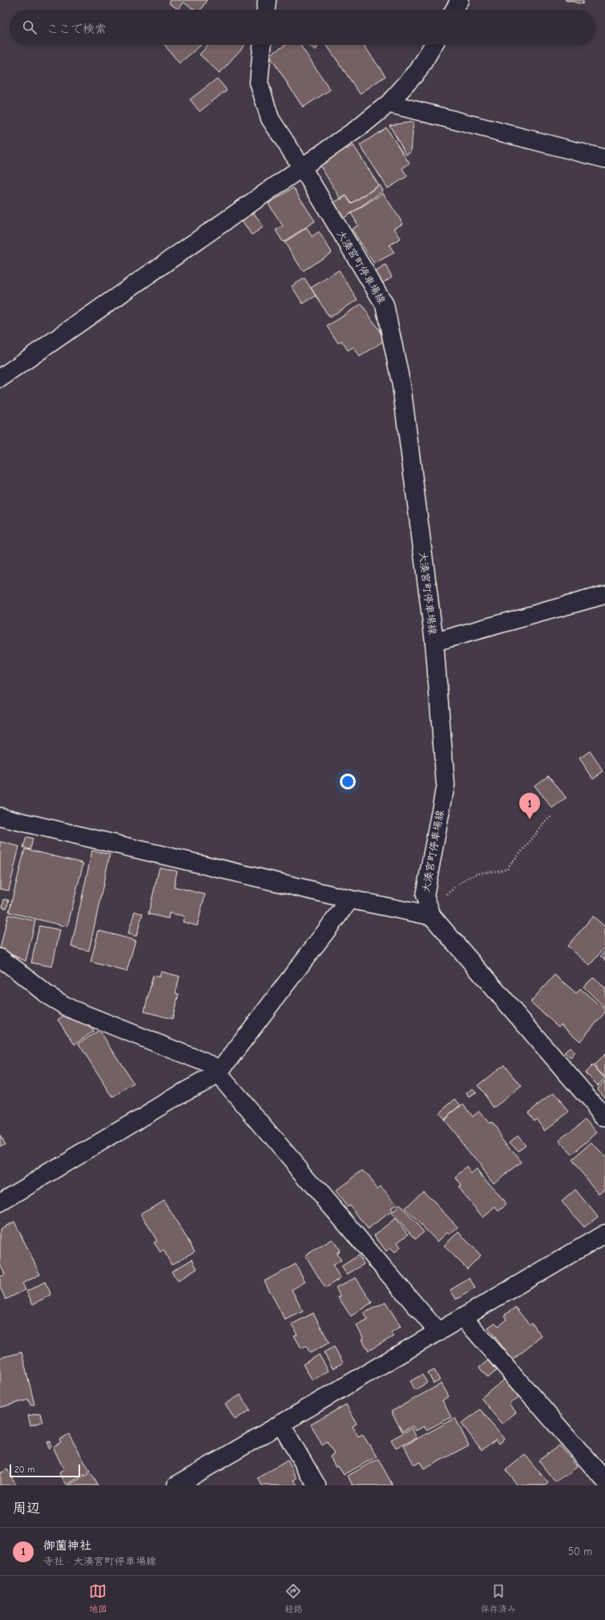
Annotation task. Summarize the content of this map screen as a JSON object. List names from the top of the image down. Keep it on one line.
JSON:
{"streets":{"street":["大湊宮町停車場線"]},"scale_bar":"20 m","page":{"search":"ここで検索","pins":"1","scale":"20 m","heading":"周辺","list":[{"mark":"1","name":"御薗神社","note":"寺社 · 大湊宮町停車場線","value":"50 m"}],"nav":["地図","経路","保存済み"]}}
